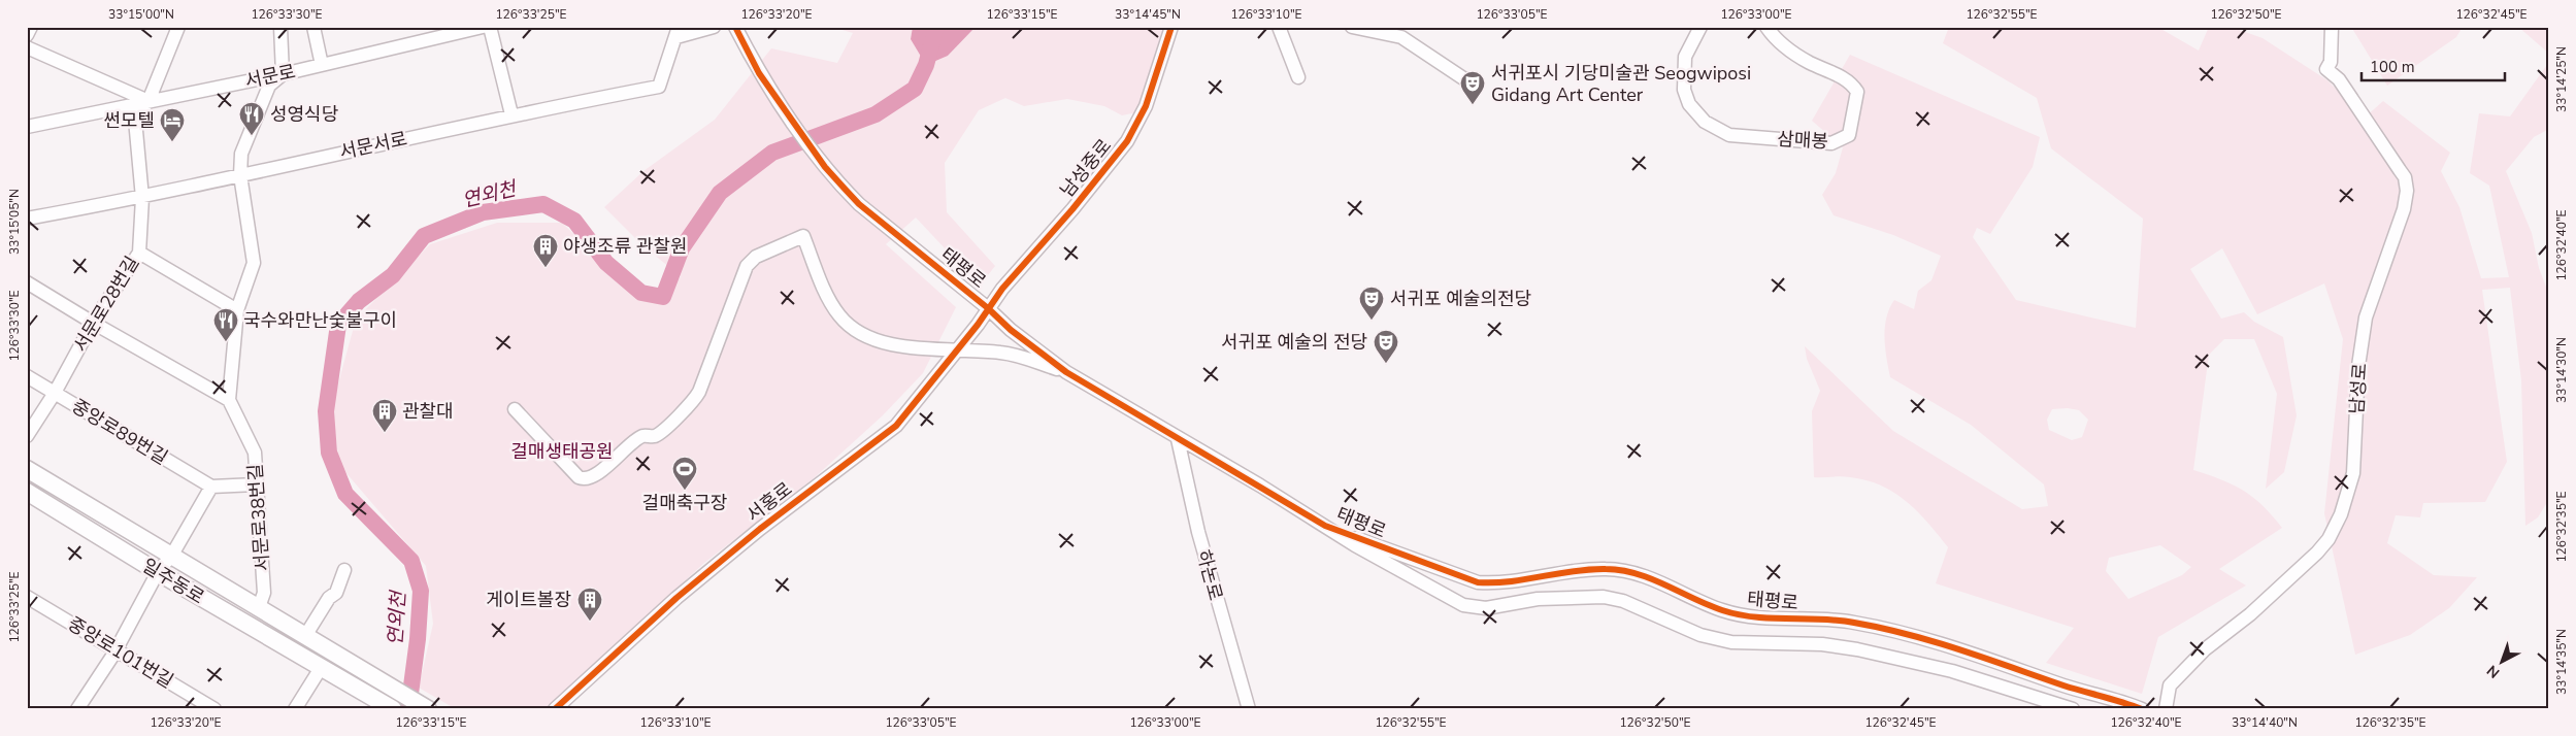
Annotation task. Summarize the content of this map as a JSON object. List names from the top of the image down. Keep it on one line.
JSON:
{"streets":{"main road":["일주동로"],"street":["서문로","삼매봉","서문서로","남성중로","태평로","서문로28번길","남성로","중앙로89번길","서홍로","서문로38번길","하논로","중앙로101번길"]},"crossings":[["서문로","서문로28번길"],["서문서로","서문로28번길"],["남성중로","태평로"],["남성중로","서홍로"],["태평로","서홍로"],["태평로","하논로"],["서문로28번길","중앙로89번길"],["서문로38번길","일주동로"]],"water":["연외천"],"parks":["걸매생태공원"],"places":{"theatre":["서귀포시 기당미술관 Seogwiposi Gidang Art Center","서귀포 예술의전당","서귀포 예술의 전당"],"restaurant":["성영식당","국수와만난숯불구이"],"hotel":["썬모텔"],"building":["야생조류 관찰원","관찰대","게이트볼장"],"sports":["걸매축구장"]},"scale_bar":"100 m","north":"bottom left","coordinates":["33°15'00\"N","126°33'30\"E","126°33'25\"E","126°33'20\"E","126°33'15\"E","33°14'45\"N","126°33'10\"E","126°33'05\"E","126°33'00\"E","126°32'55\"E","126°32'50\"E","126°32'45\"E","33°14'25\"N","33°15'05\"N","126°32'40\"E","33°14'30\"N","126°32'35\"E","33°14'35\"N","33°14'40\"N"]}
